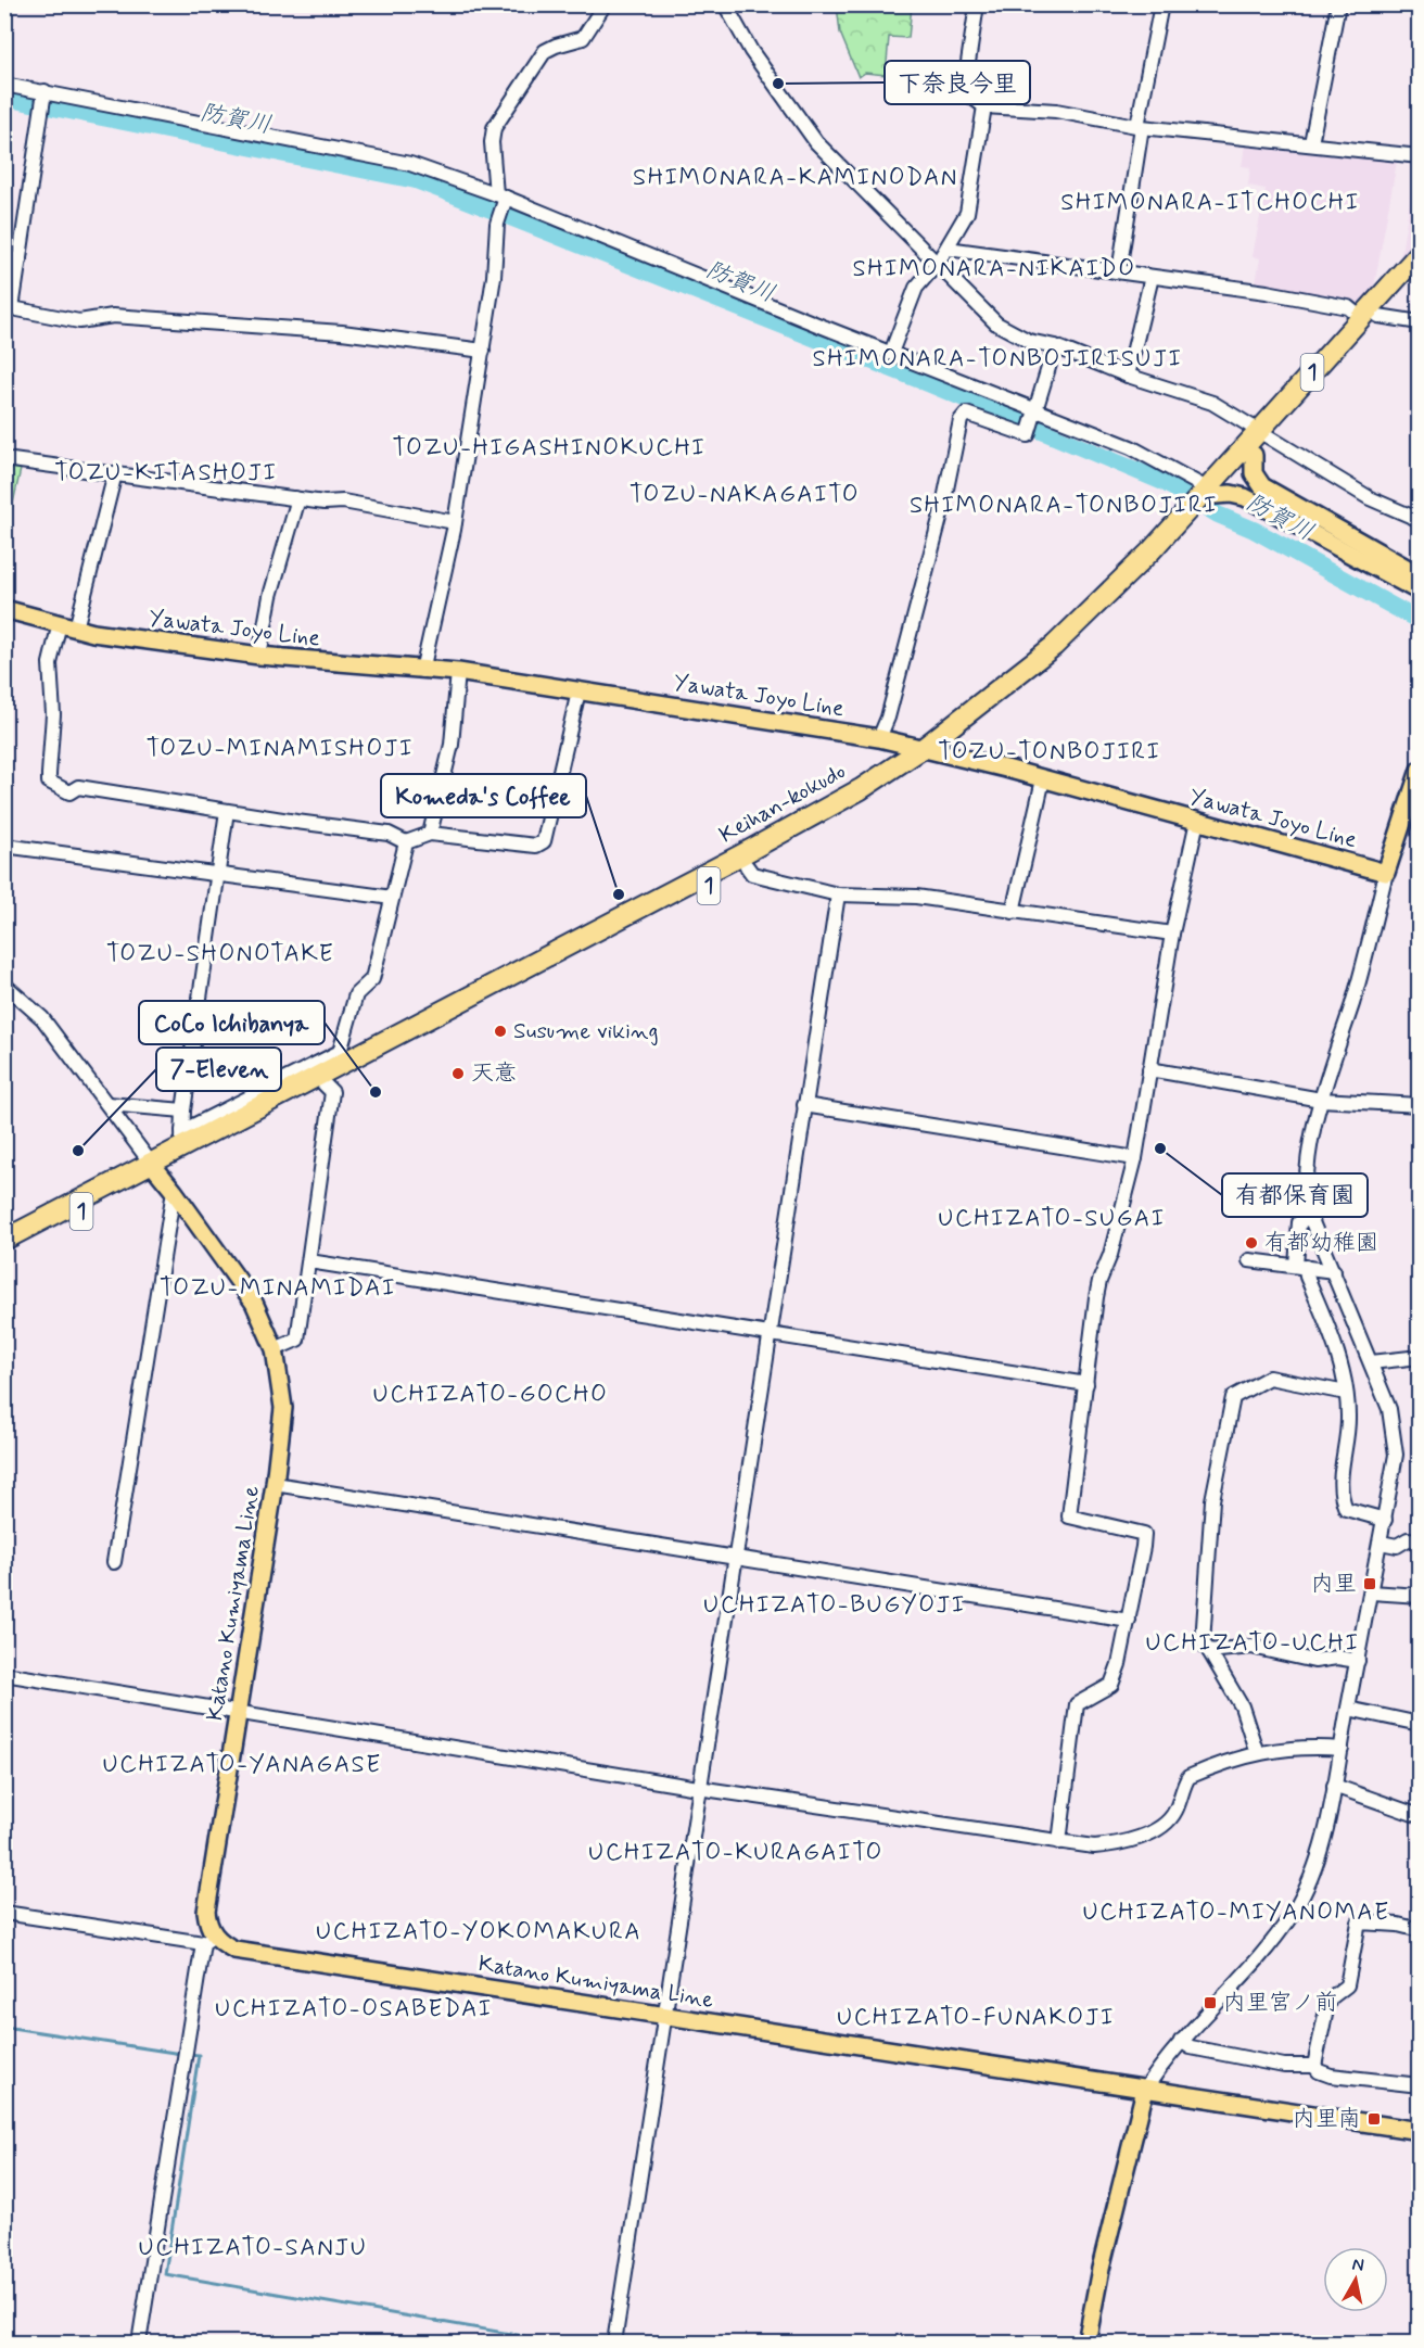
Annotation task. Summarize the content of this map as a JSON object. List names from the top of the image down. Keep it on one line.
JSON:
{"streets":{"highway":["1","Keihan-kokudo"],"main road":["Yawata Joyo Line","Katano Kumiyama Line"]},"crossings":[["Yawata Joyo Line","Keihan-kokudo"],["Keihan-kokudo","Katano Kumiyama Line"]],"districts":["SHIMONARA-KAMINODAN","SHIMONARA-ITCHOCHI","SHIMONARA-NIKAIDO","SHIMONARA-TONBOJIRISUJI","TOZU-HIGASHINOKUCHI","TOZU-KITASHOJI","TOZU-NAKAGAITO","SHIMONARA-TONBOJIRI","TOZU-MINAMISHOJI","TOZU-TONBOJIRI","TOZU-SHONOTAKE","UCHIZATO-SUGAI","TOZU-MINAMIDAI","UCHIZATO-GOCHO","UCHIZATO-BUGYOJI","UCHIZATO-UCHI","UCHIZATO-YANAGASE","UCHIZATO-KURAGAITO","UCHIZATO-MIYANOMAE","UCHIZATO-YOKOMAKURA","UCHIZATO-OSABEDAI","UCHIZATO-FUNAKOJI","UCHIZATO-SANJU"],"water":["防賀川"],"places":{"other":["下奈良今里","Komeda's Coffee","Susume viking","天意","CoCo Ichibanya","有都保育園","7-Eleven","有都幼稚園"],"transit":["内里","内里宮ノ前","内里南"]},"north":"top"}
